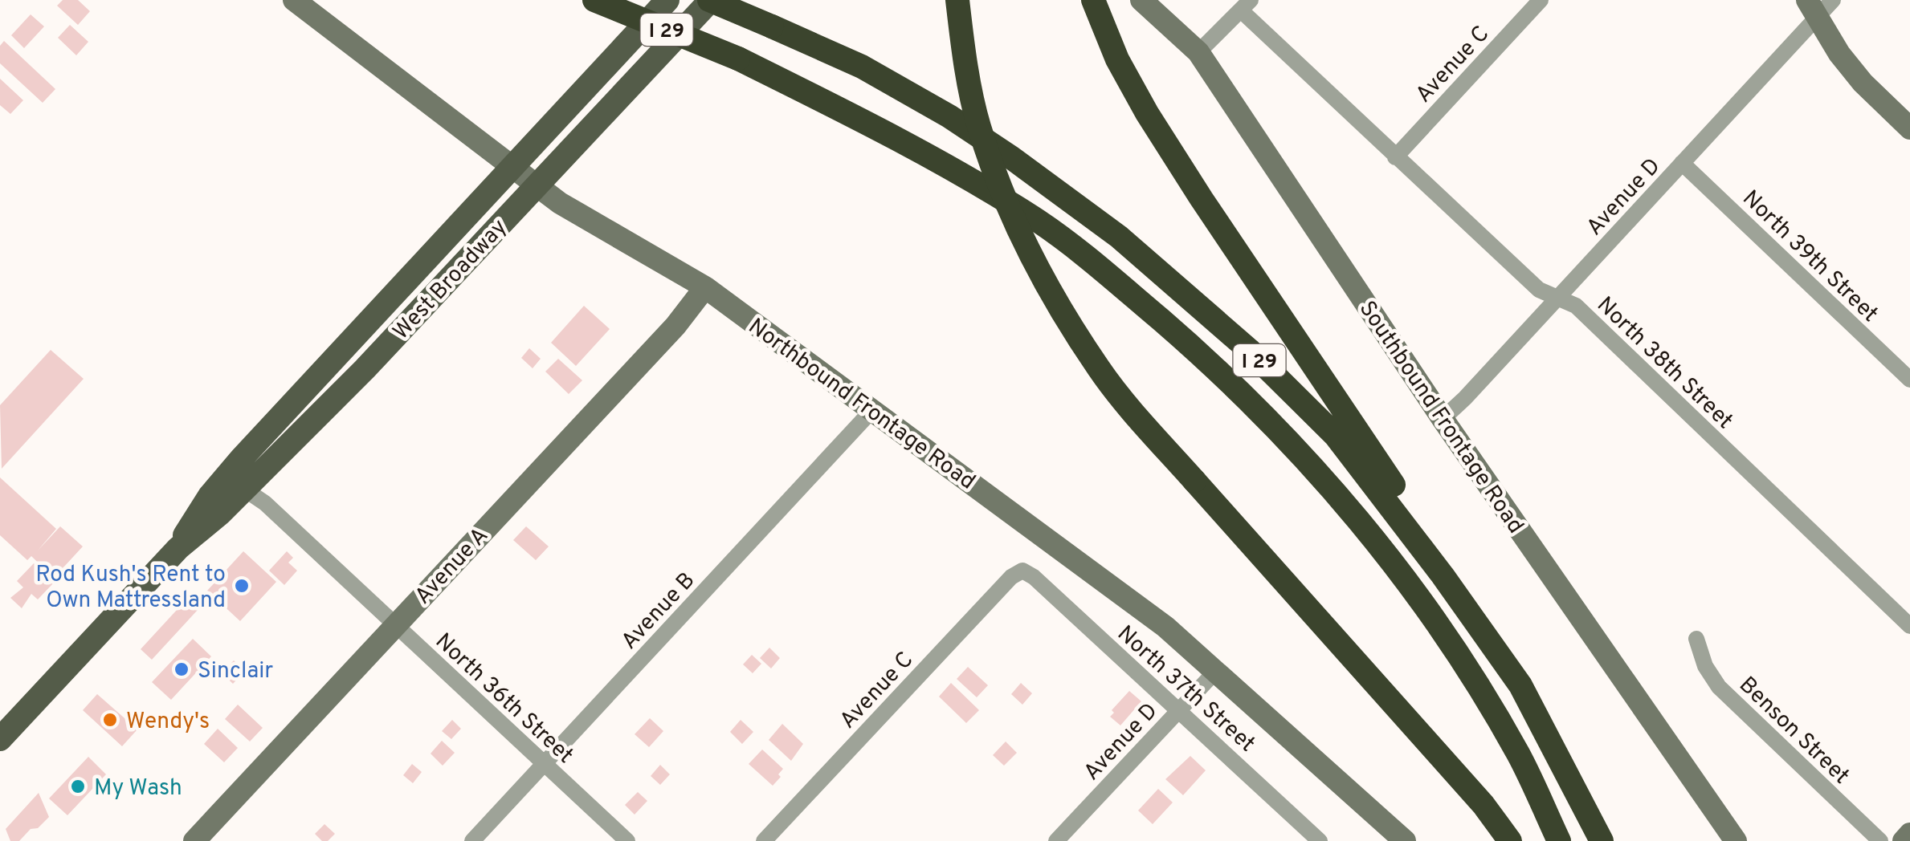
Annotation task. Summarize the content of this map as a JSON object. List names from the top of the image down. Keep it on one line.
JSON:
{"streets":{"highway":["I 29"],"main road":["West Broadway"],"street":["Avenue C","Avenue D","North 39th Street","North 38th Street","Northbound Frontage Road","Southbound Frontage Road","Avenue A","Avenue B","North 37th Street","North 36th Street","Benson Street"]},"crossings":[["I 29","West Broadway"],["Avenue C","North 38th Street"],["Avenue C","North 37th Street"],["Avenue D","North 39th Street"],["Avenue D","North 38th Street"],["Avenue D","Northbound Frontage Road"],["Avenue D","Southbound Frontage Road"],["Avenue D","North 37th Street"],["West Broadway","Northbound Frontage Road"],["West Broadway","North 36th Street"],["Northbound Frontage Road","Avenue A"],["Northbound Frontage Road","Avenue B"],["Avenue A","North 36th Street"],["Avenue B","North 36th Street"]],"places":["Rod Kush's Rent to Own Mattressland","Sinclair","Wendy's","My Wash"]}
